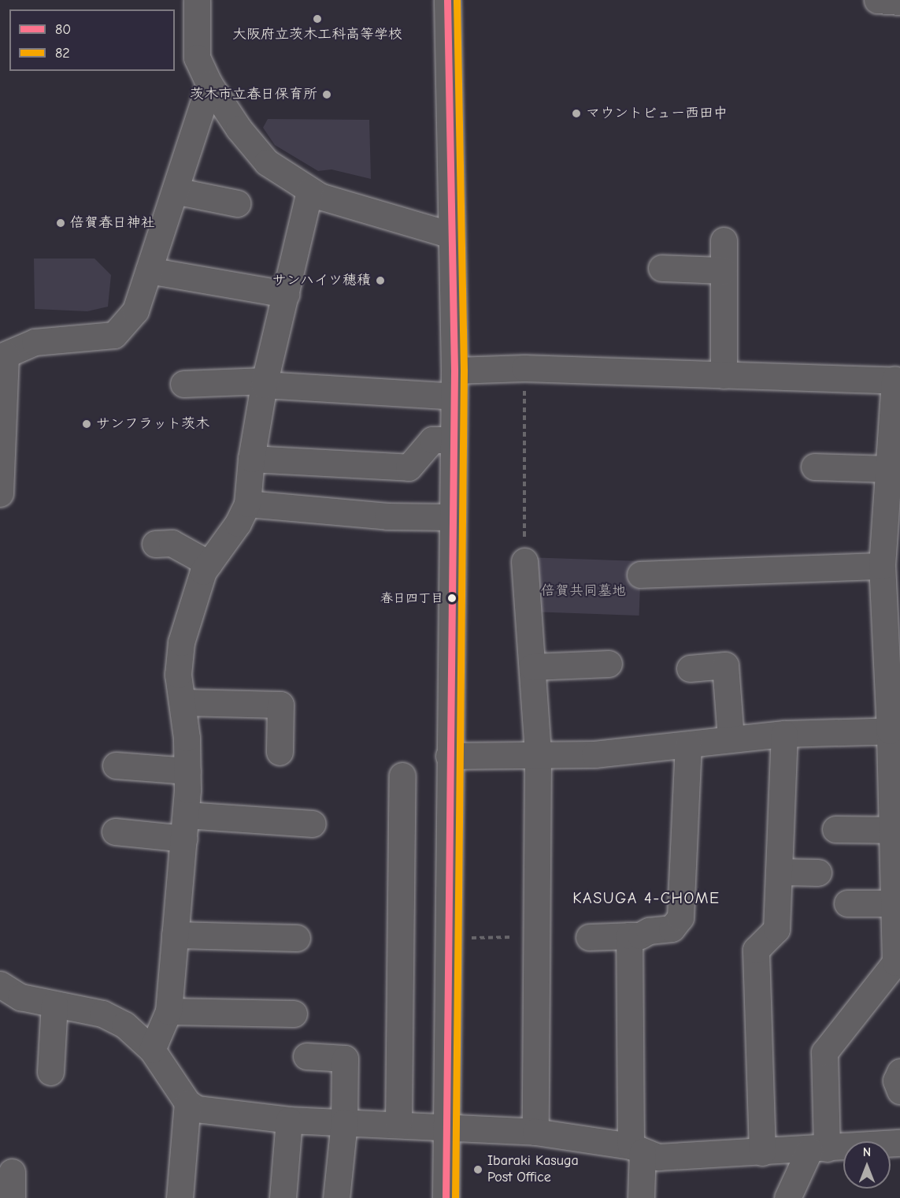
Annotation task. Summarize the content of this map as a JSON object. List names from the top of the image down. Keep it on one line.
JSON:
{"districts":["KASUGA 4-CHOME"],"parks":["倍賀共同墓地"],"places":["大阪府立茨木工科高等学校","茨木市立春日保育所","マウントビュー西田中","倍賀春日神社","サンハイツ穂積","サンフラット茨木","春日四丁目","Ibaraki Kasuga Post Office"],"lines":["transit line 80","transit line 82"],"legend":["80","82"],"north":"top"}
